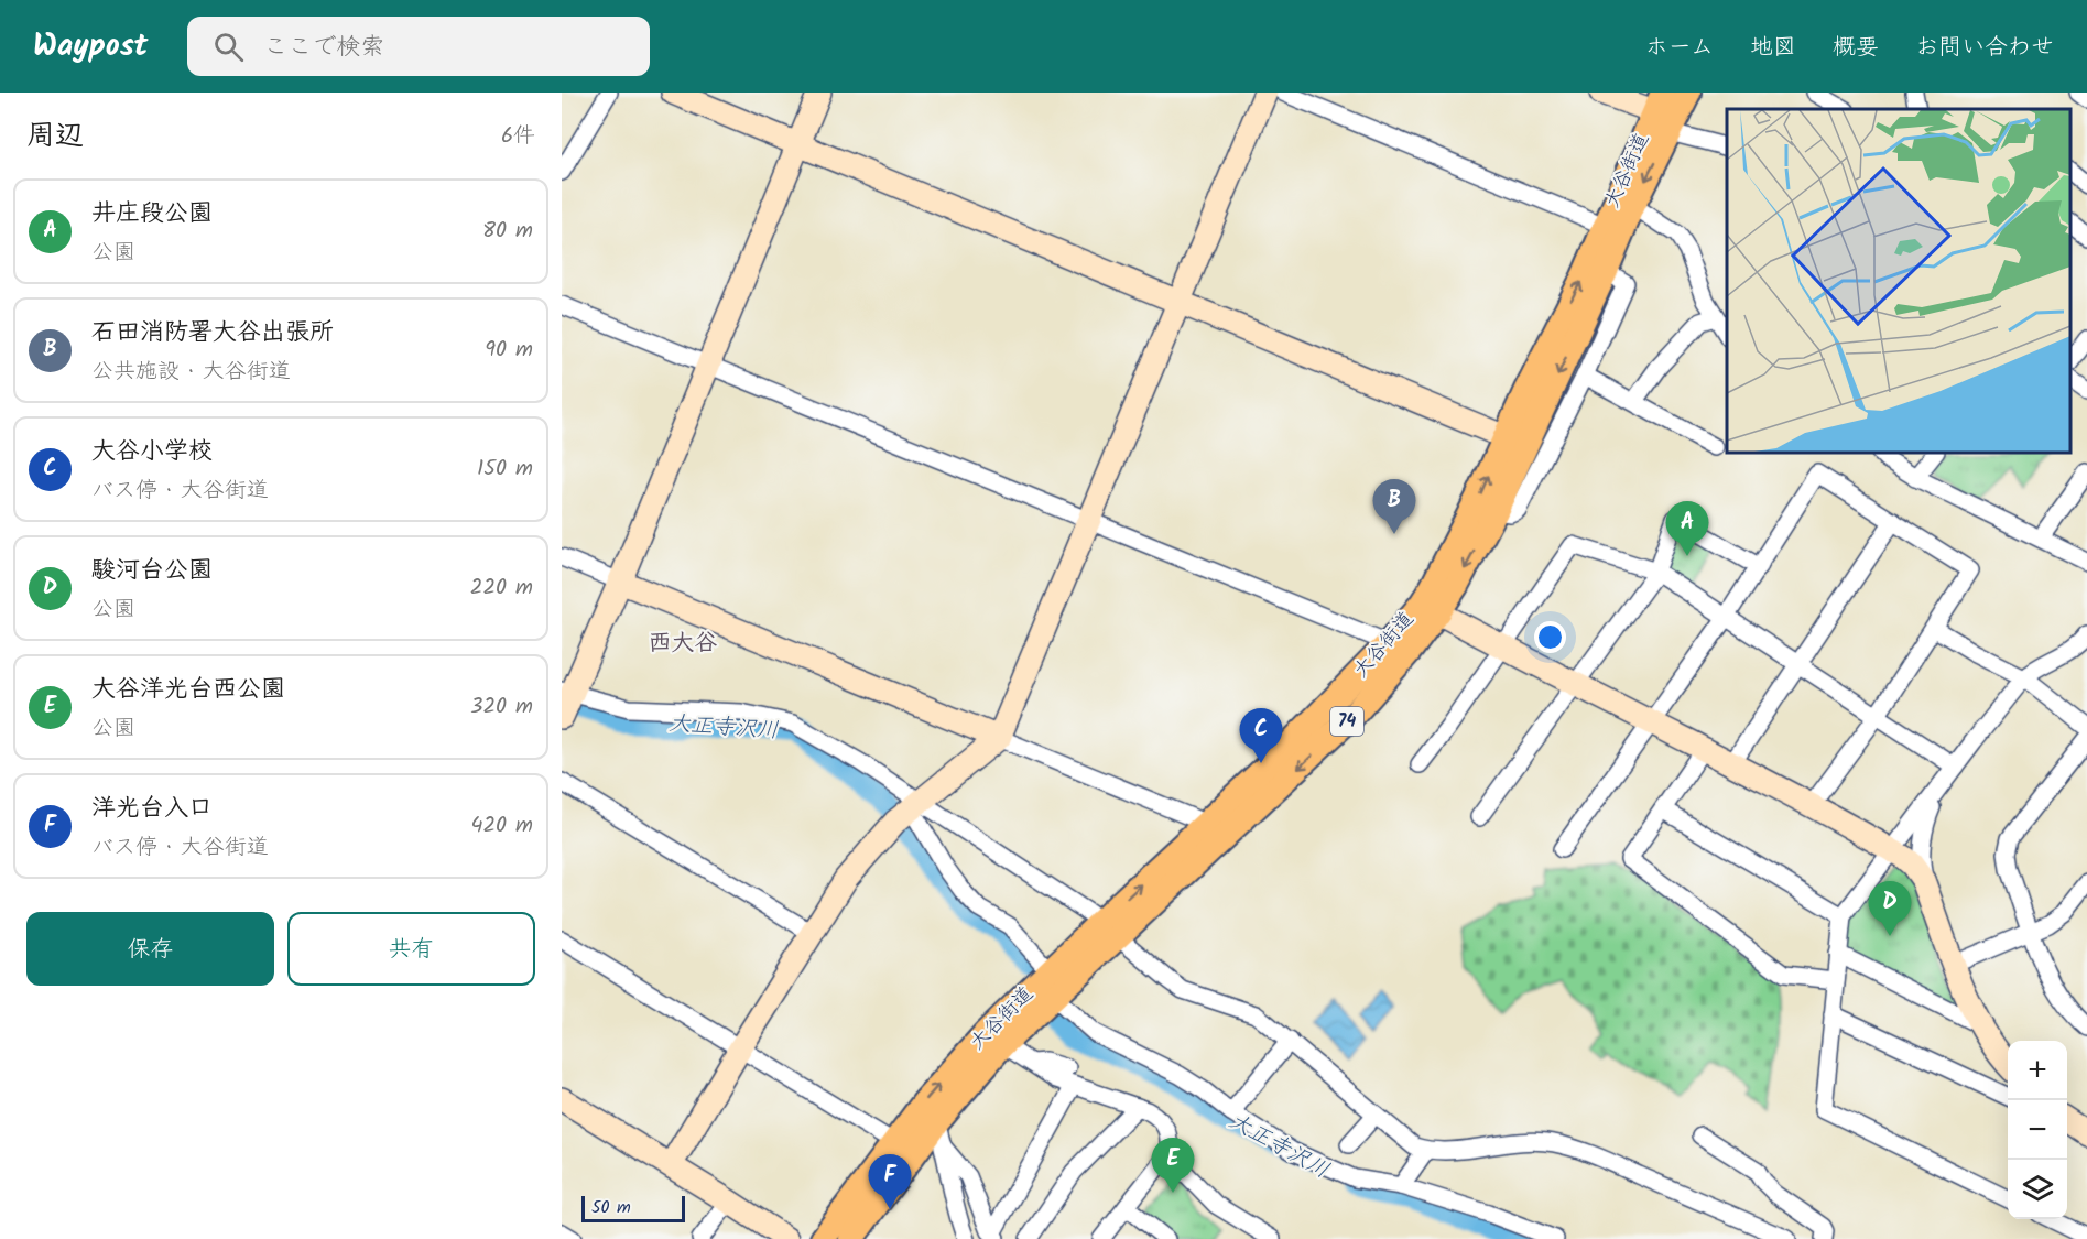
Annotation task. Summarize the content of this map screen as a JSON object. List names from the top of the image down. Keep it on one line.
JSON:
{"streets":{"main road":["大谷街道","74"]},"districts":["西大谷"],"water":["大正寺沢川"],"scale_bar":"50 m","page":{"header":"Waypost","search":"ここで検索","nav":["ホーム","地図","概要","お問い合わせ"],"heading":["周辺","6件"],"list":[{"mark":"A","name":"井庄段公園","note":"公園","value":"80 m"},{"mark":"B","name":"石田消防署大谷出張所","note":"公共施設 · 大谷街道","value":"90 m"},{"mark":"C","name":"大谷小学校","note":"バス停 · 大谷街道","value":"150 m"},{"mark":"D","name":"駿河台公園","note":"公園","value":"220 m"},{"mark":"E","name":"大谷洋光台西公園","note":"公園","value":"320 m"},{"mark":"F","name":"洋光台入口","note":"バス停 · 大谷街道","value":"420 m"}],"pins":["B","A","C","D","E","F"],"buttons":["保存","共有"],"map_buttons":["+","−"],"scale":"50 m"}}
